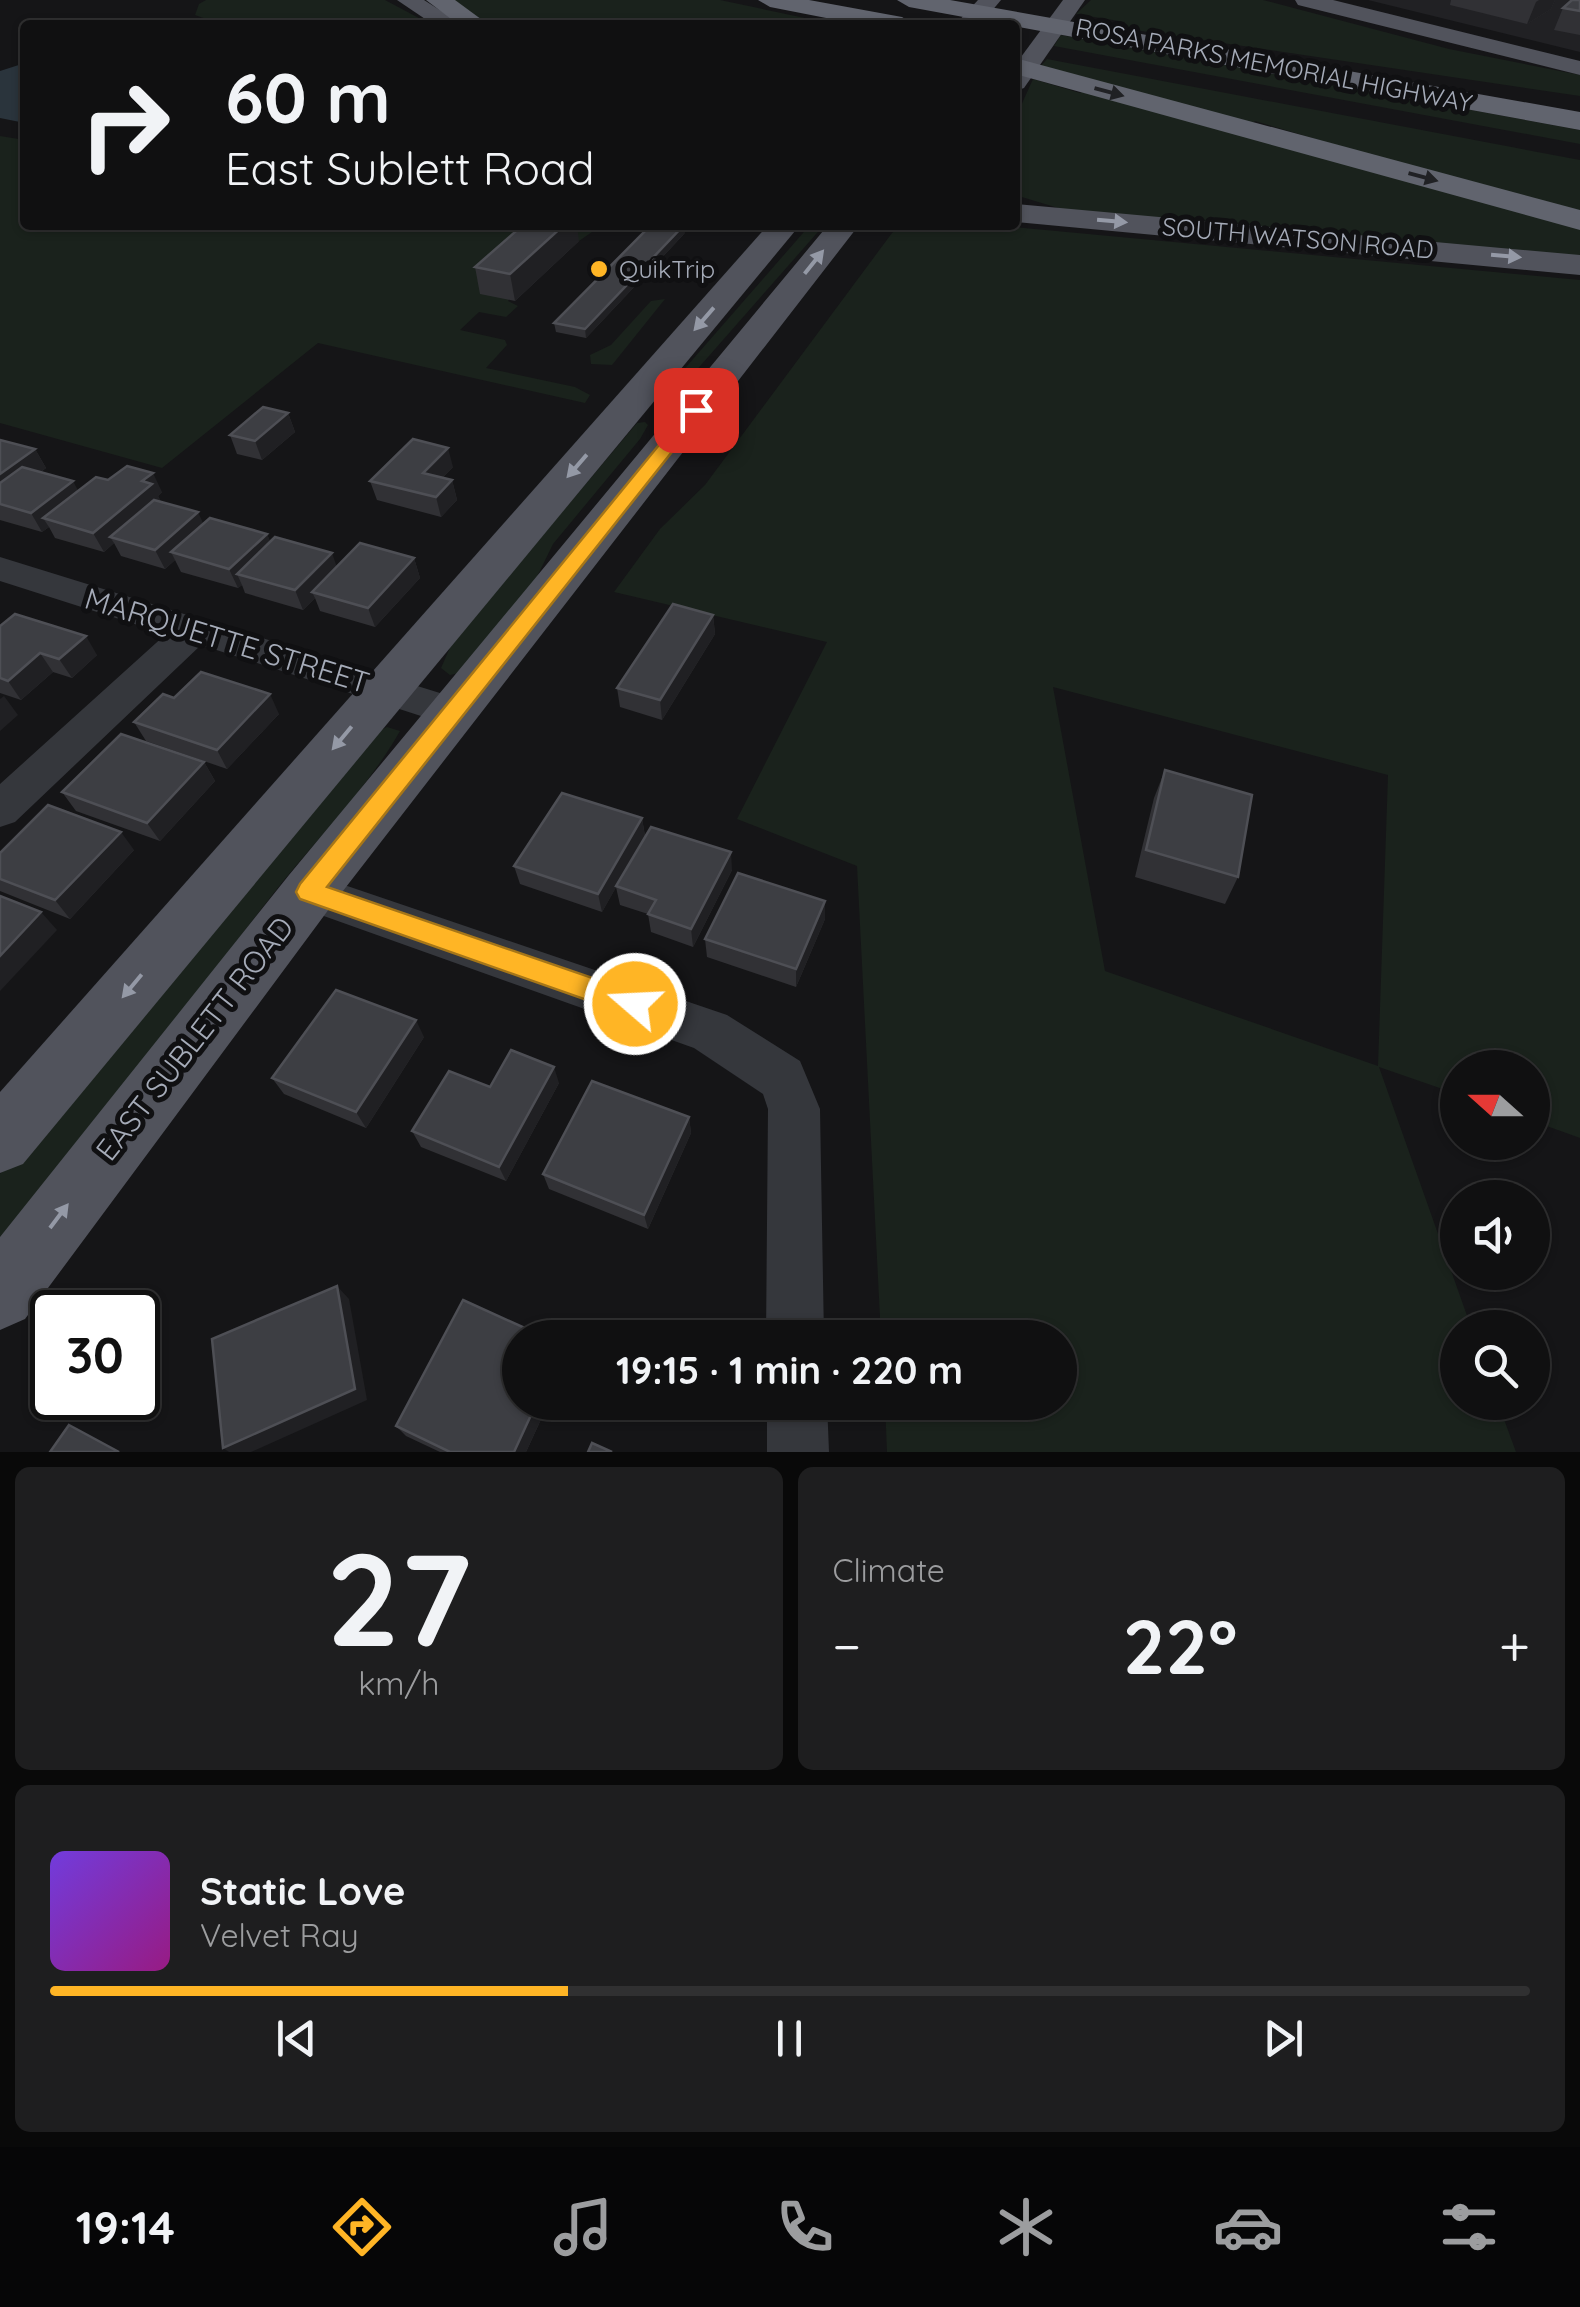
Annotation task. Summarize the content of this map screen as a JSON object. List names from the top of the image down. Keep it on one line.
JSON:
{"streets":{"highway":["ROSA PARKS MEMORIAL HIGHWAY"],"main road":["SOUTH WATSON ROAD","EAST SUBLETT ROAD"],"street":["MARQUETTE STREET"]},"crossings":[["MARQUETTE STREET","EAST SUBLETT ROAD"]],"places":["QuikTrip"],"north":"left","page":{"turn":["60 m","East Sublett Road"],"limit":"30","trip":"19:15 · 1 min · 220 m","tile":[["27","km/h"],"Climate"],"heat":["−","22°","+"],"song":["Static Love","Velvet Ray"],"tabs":"19:14"}}
